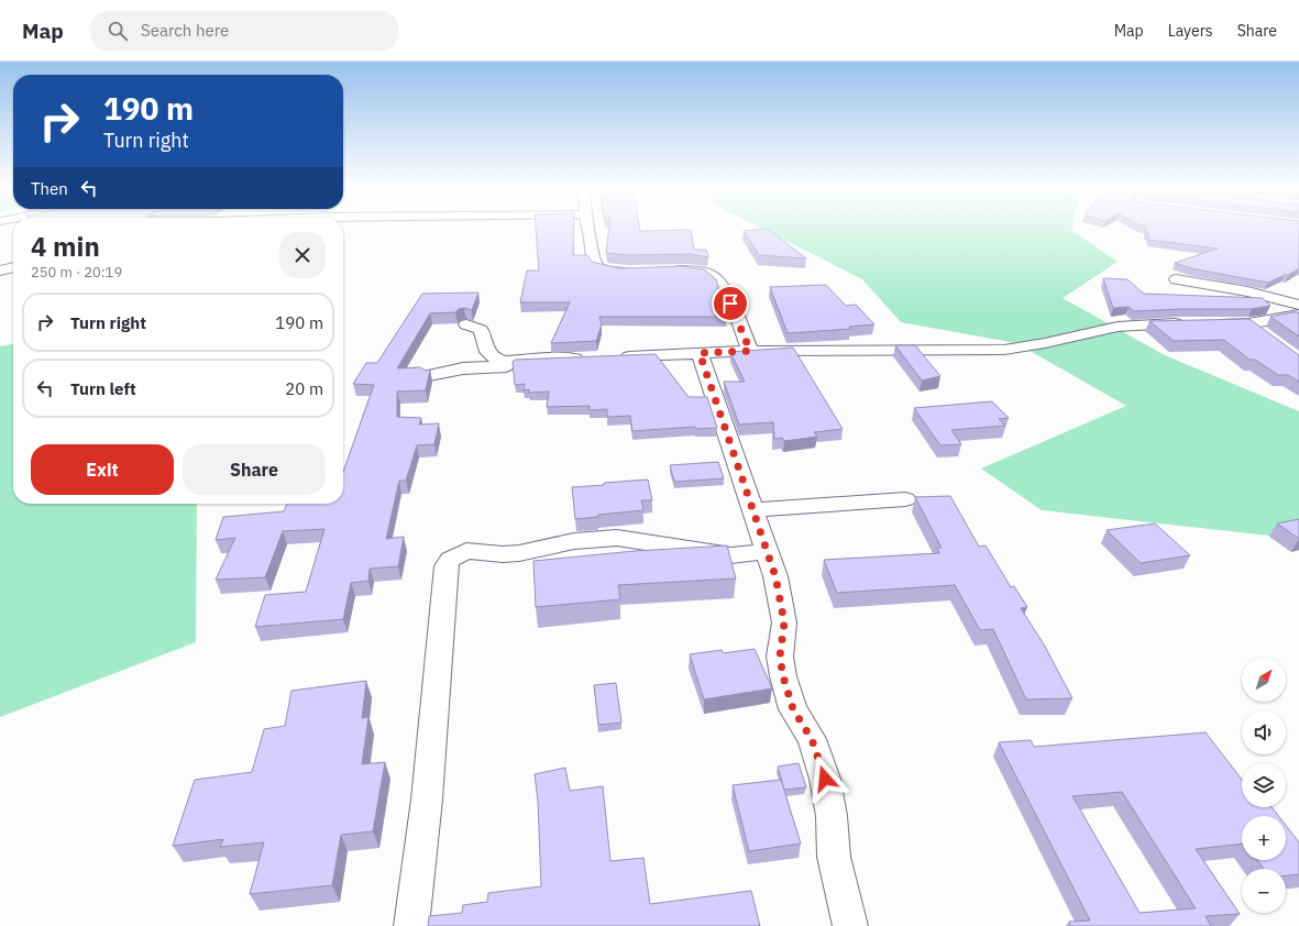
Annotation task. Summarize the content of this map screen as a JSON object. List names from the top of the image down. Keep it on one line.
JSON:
{"north":"top right","page":{"header":"Map","search":"Search here","nav":["Map","Layers","Share"],"turn":["190 m","Turn right"],"then":"Then","heading":["4 min","250 m · 20:19"],"list":[{"name":"Turn right","value":"190 m"},{"name":"Turn left","value":"20 m"}],"buttons":["Exit","Share"],"map_buttons":["+","−"]}}
